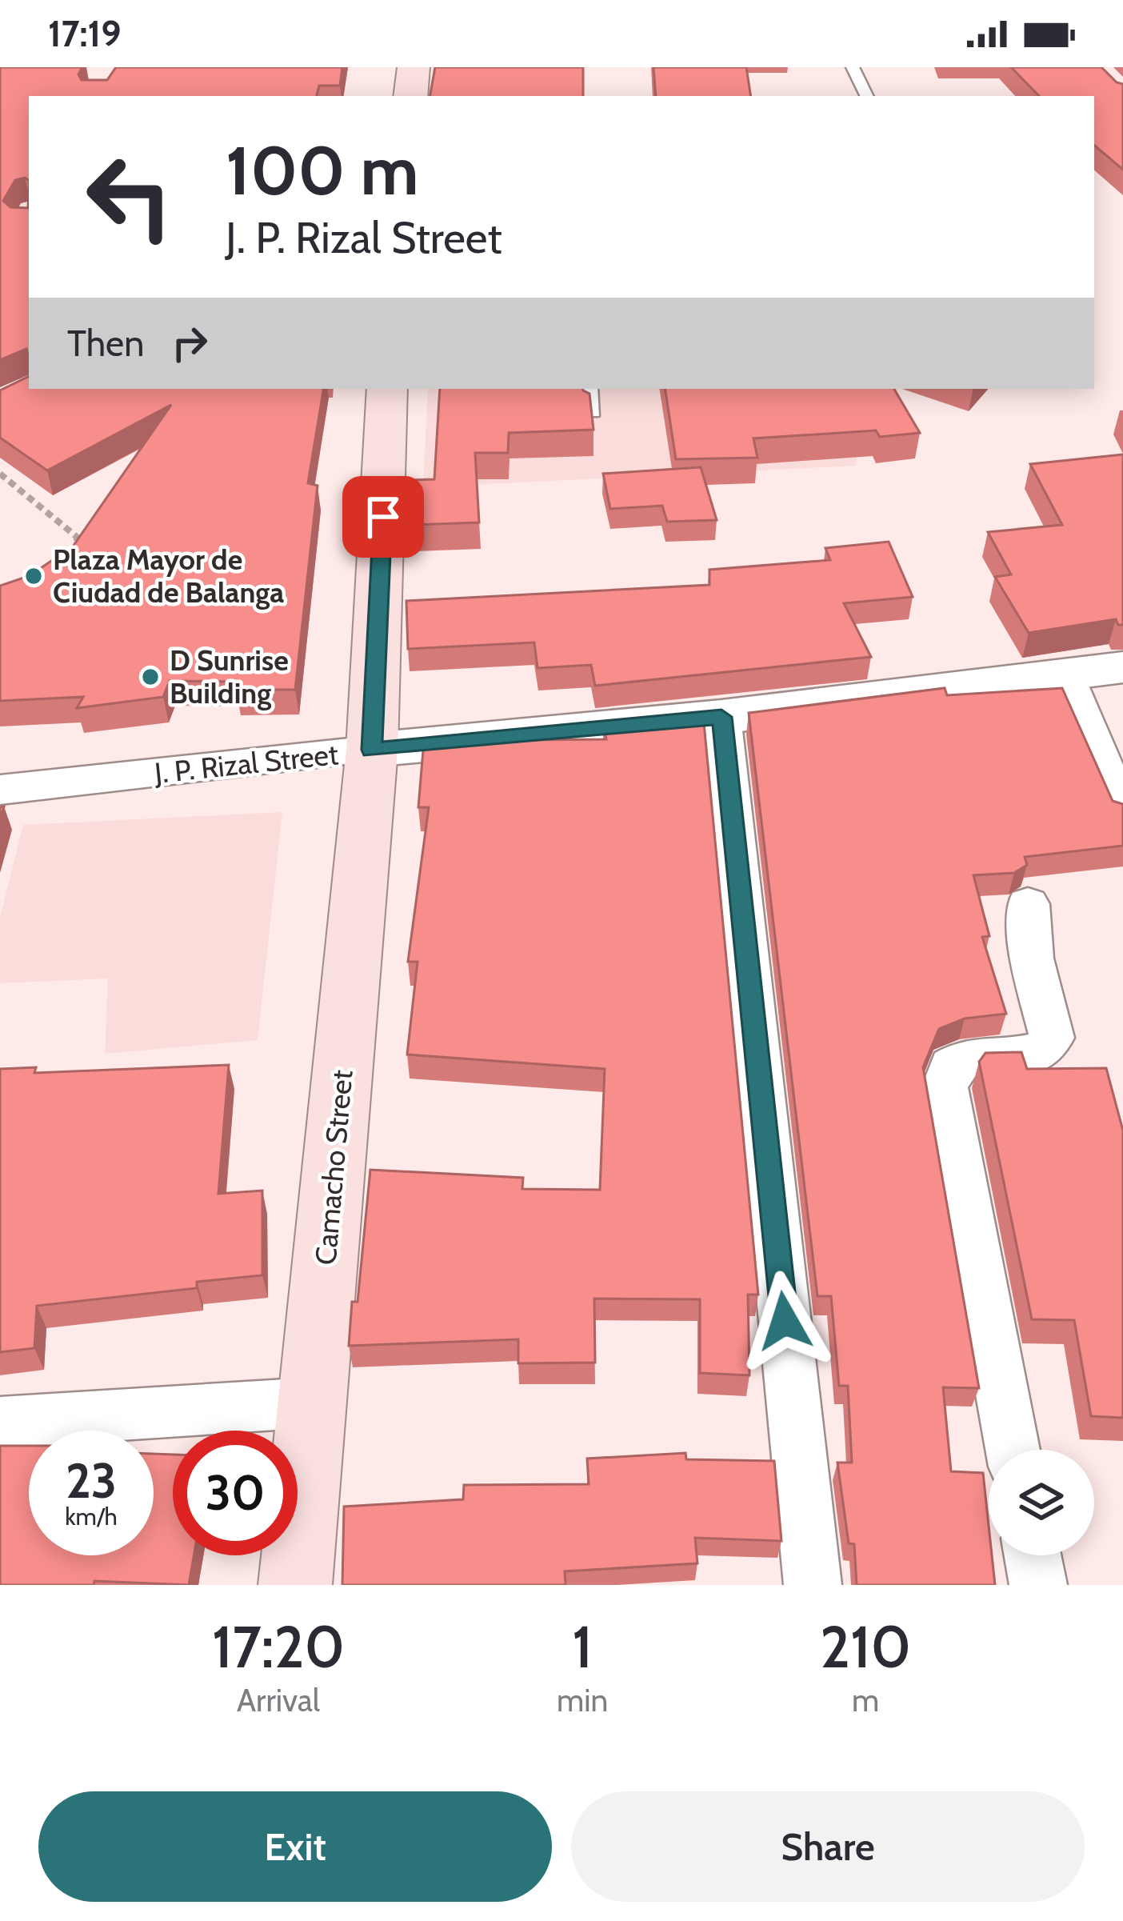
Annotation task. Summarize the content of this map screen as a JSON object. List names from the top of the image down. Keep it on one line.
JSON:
{"streets":{"main road":["Camacho Street"],"street":["J. P. Rizal Street"]},"crossings":[["J. P. Rizal Street","Camacho Street"]],"places":["Plaza Mayor de Ciudad de Balanga","D Sunrise Building"],"page":{"status":"17:19","turn":["100 m","J. P. Rizal Street"],"then":"Then","speed":"23 km/h","limit":"30","eta":["17:20","Arrival","1","min","210","m"],"buttons":["Exit","Share"]}}
